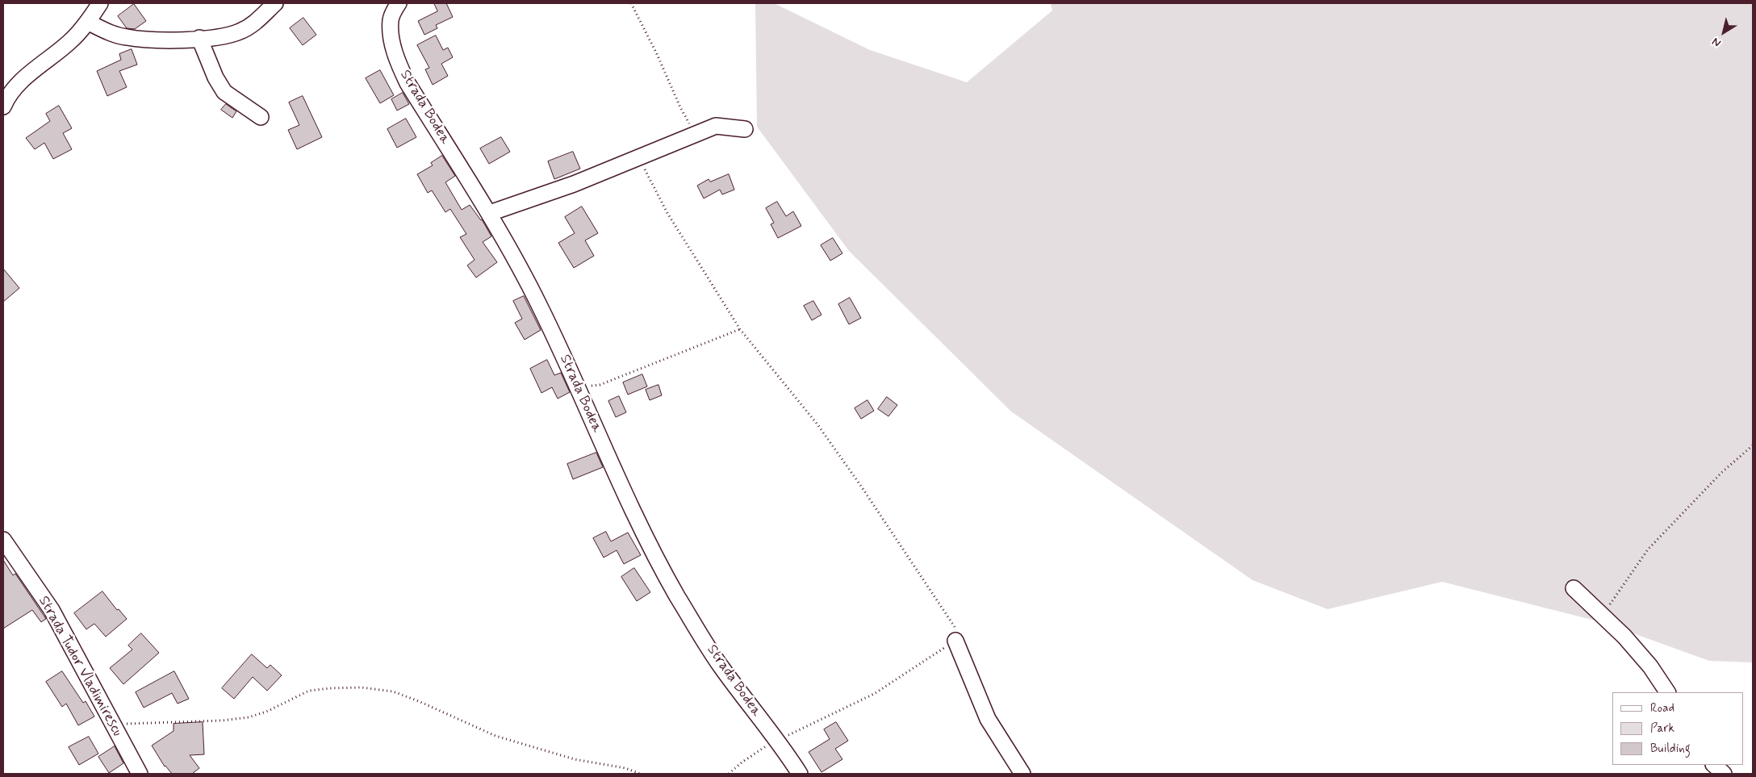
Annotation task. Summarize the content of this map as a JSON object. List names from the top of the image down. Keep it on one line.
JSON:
{"streets":{"street":["Strada Bodea","Strada Tudor Vladimirescu"]},"legend":["Road","Park","Building"],"north":"bottom left"}
